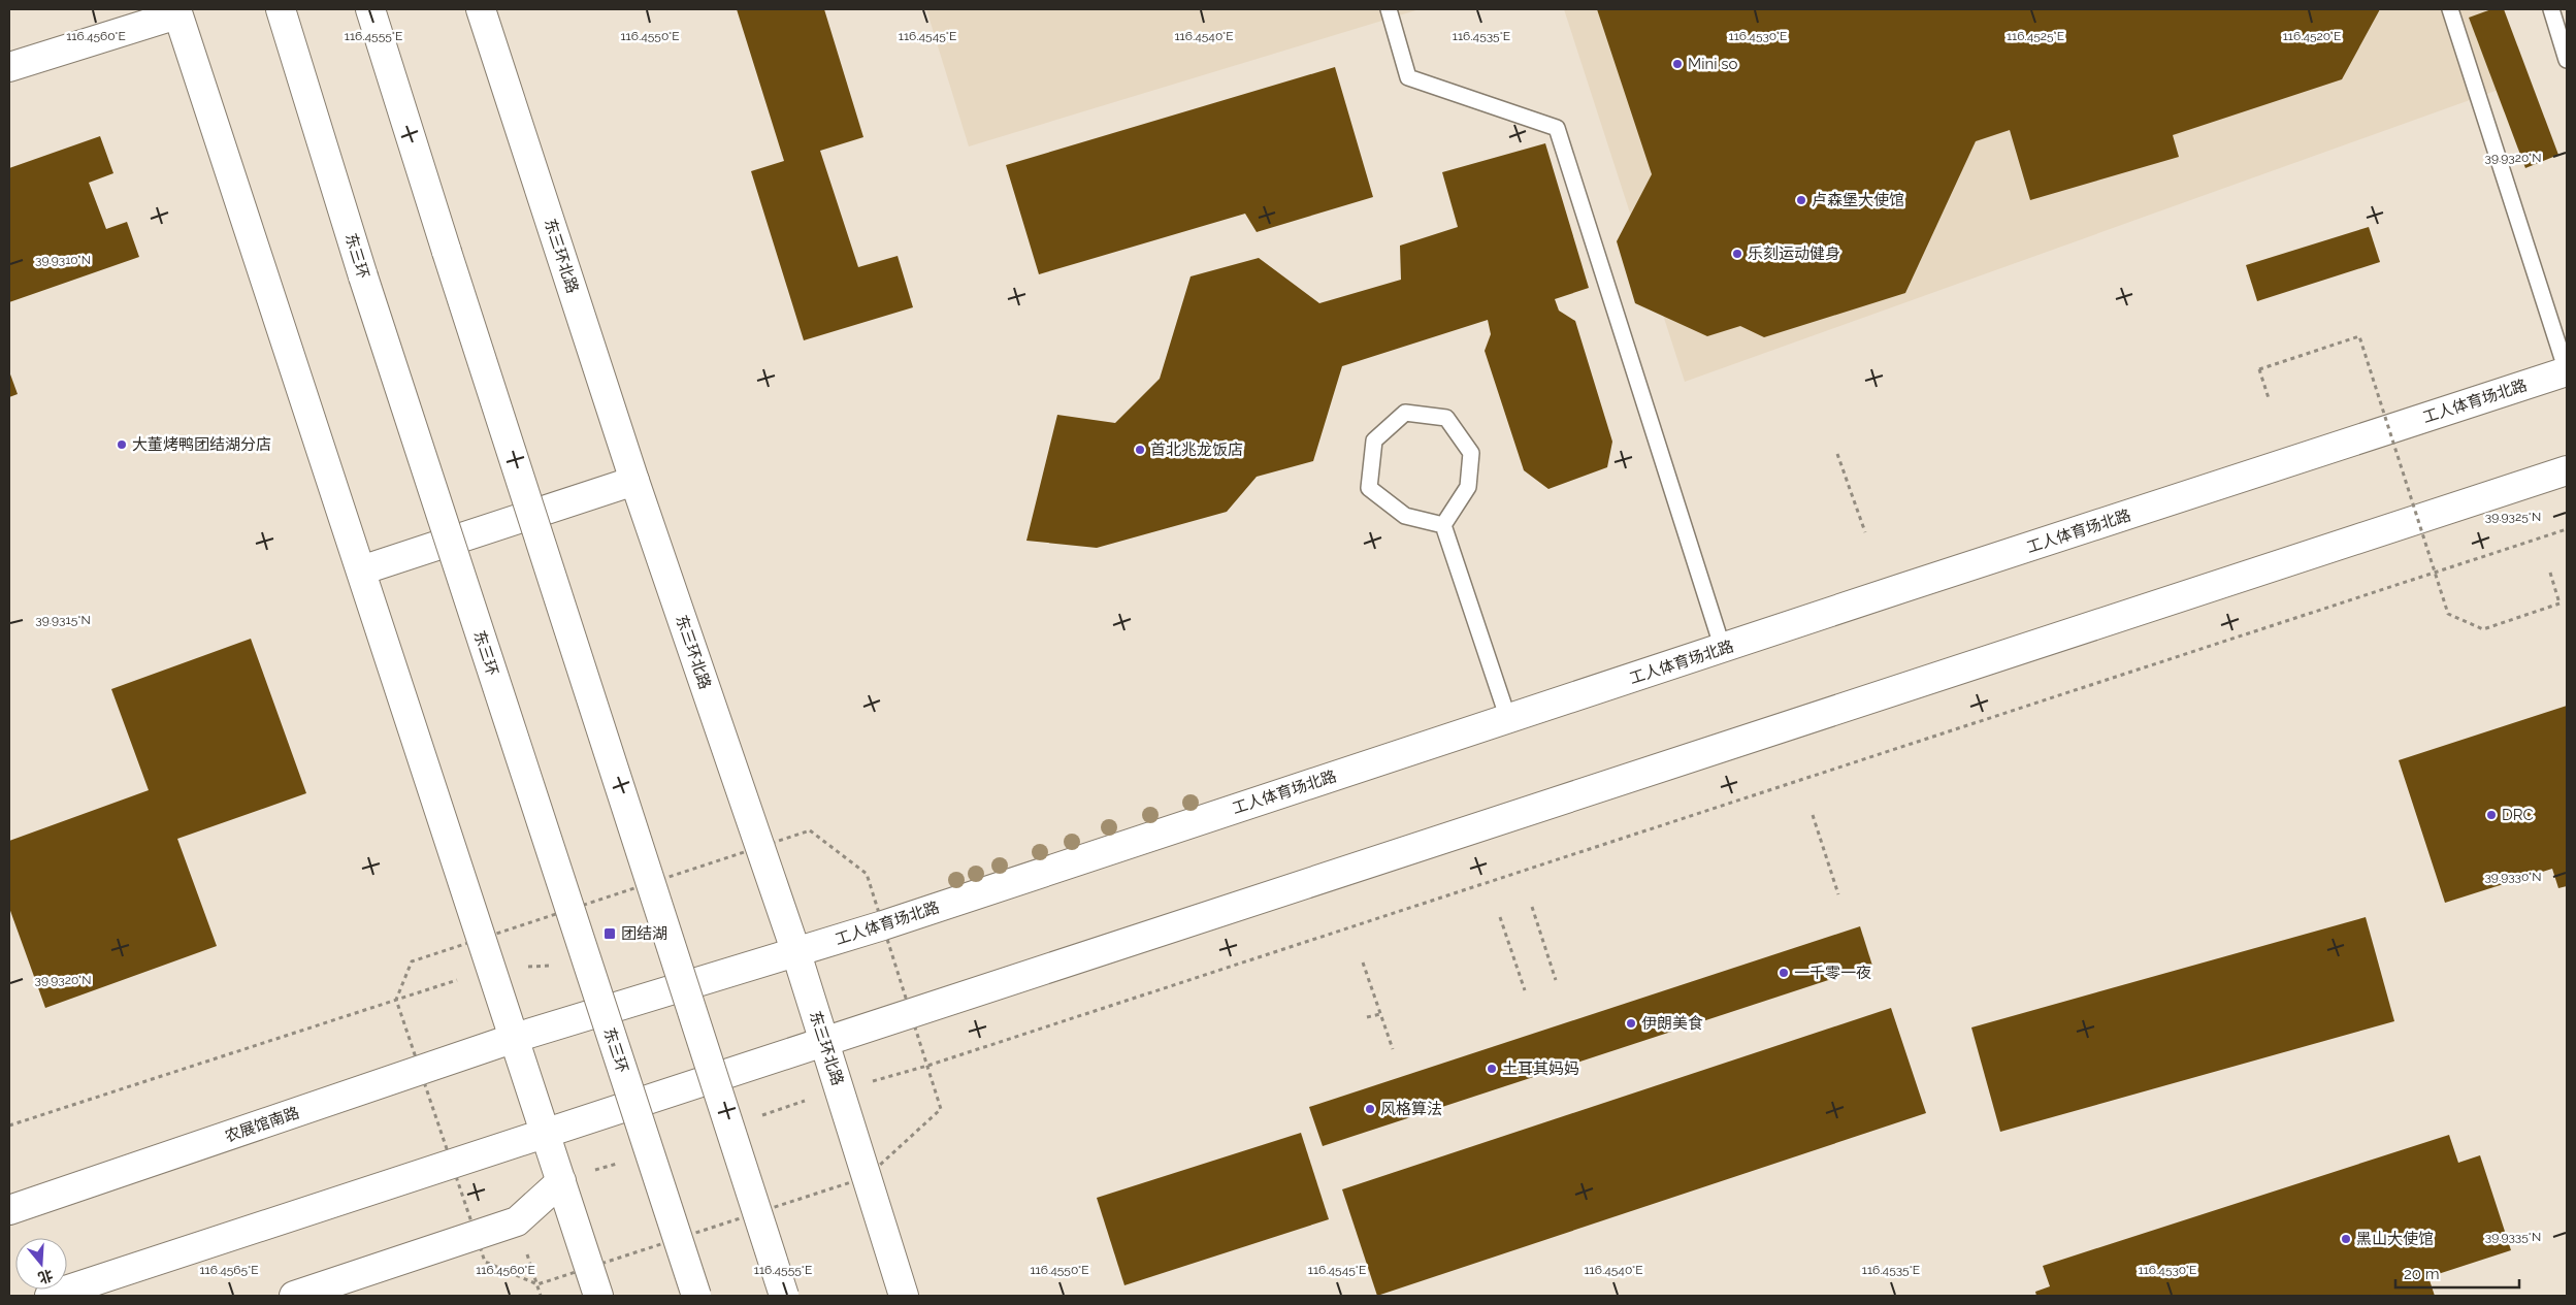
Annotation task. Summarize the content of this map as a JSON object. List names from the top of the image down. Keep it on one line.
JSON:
{"streets":{"main road":["东三环","东三环北路","工人体育场北路","农展馆南路"]},"crossings":[["东三环北路","工人体育场北路"],["工人体育场北路","农展馆南路"]],"places":{"other":["Mini so","卢森堡大使馆","乐刻运动健身","大董烤鸭团结湖分店","首北兆龙饭店","DRC","一千零一夜","伊朗美食","土耳其妈妈","风格算法","黑山大使馆"],"transit":["团结湖"]},"scale_bar":"20 m","north":"bottom","coordinates":["116.4560°E","116.4555°E","116.4550°E","116.4545°E","116.4540°E","116.4535°E","116.4530°E","116.4525°E","116.4520°E","39.9320°N","39.9310°N","39.9325°N","39.9315°N","39.9330°N","39.9335°N","116.4565°E"]}
